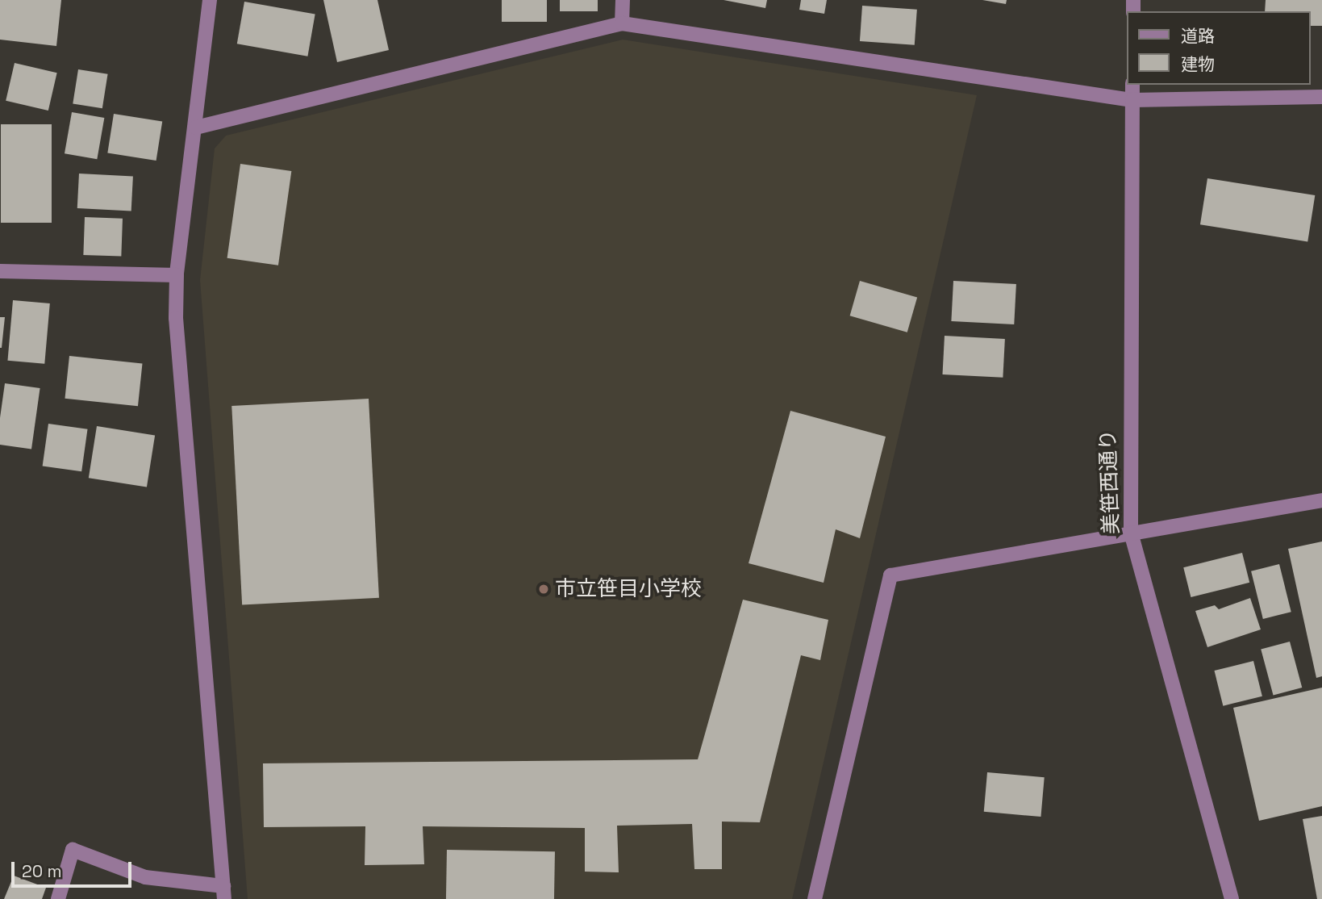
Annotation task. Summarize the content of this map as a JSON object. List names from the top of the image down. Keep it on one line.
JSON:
{"streets":{"street":["美笹西通り"]},"places":["市立笹目小学校"],"legend":["道路","建物"],"scale_bar":"20 m"}
